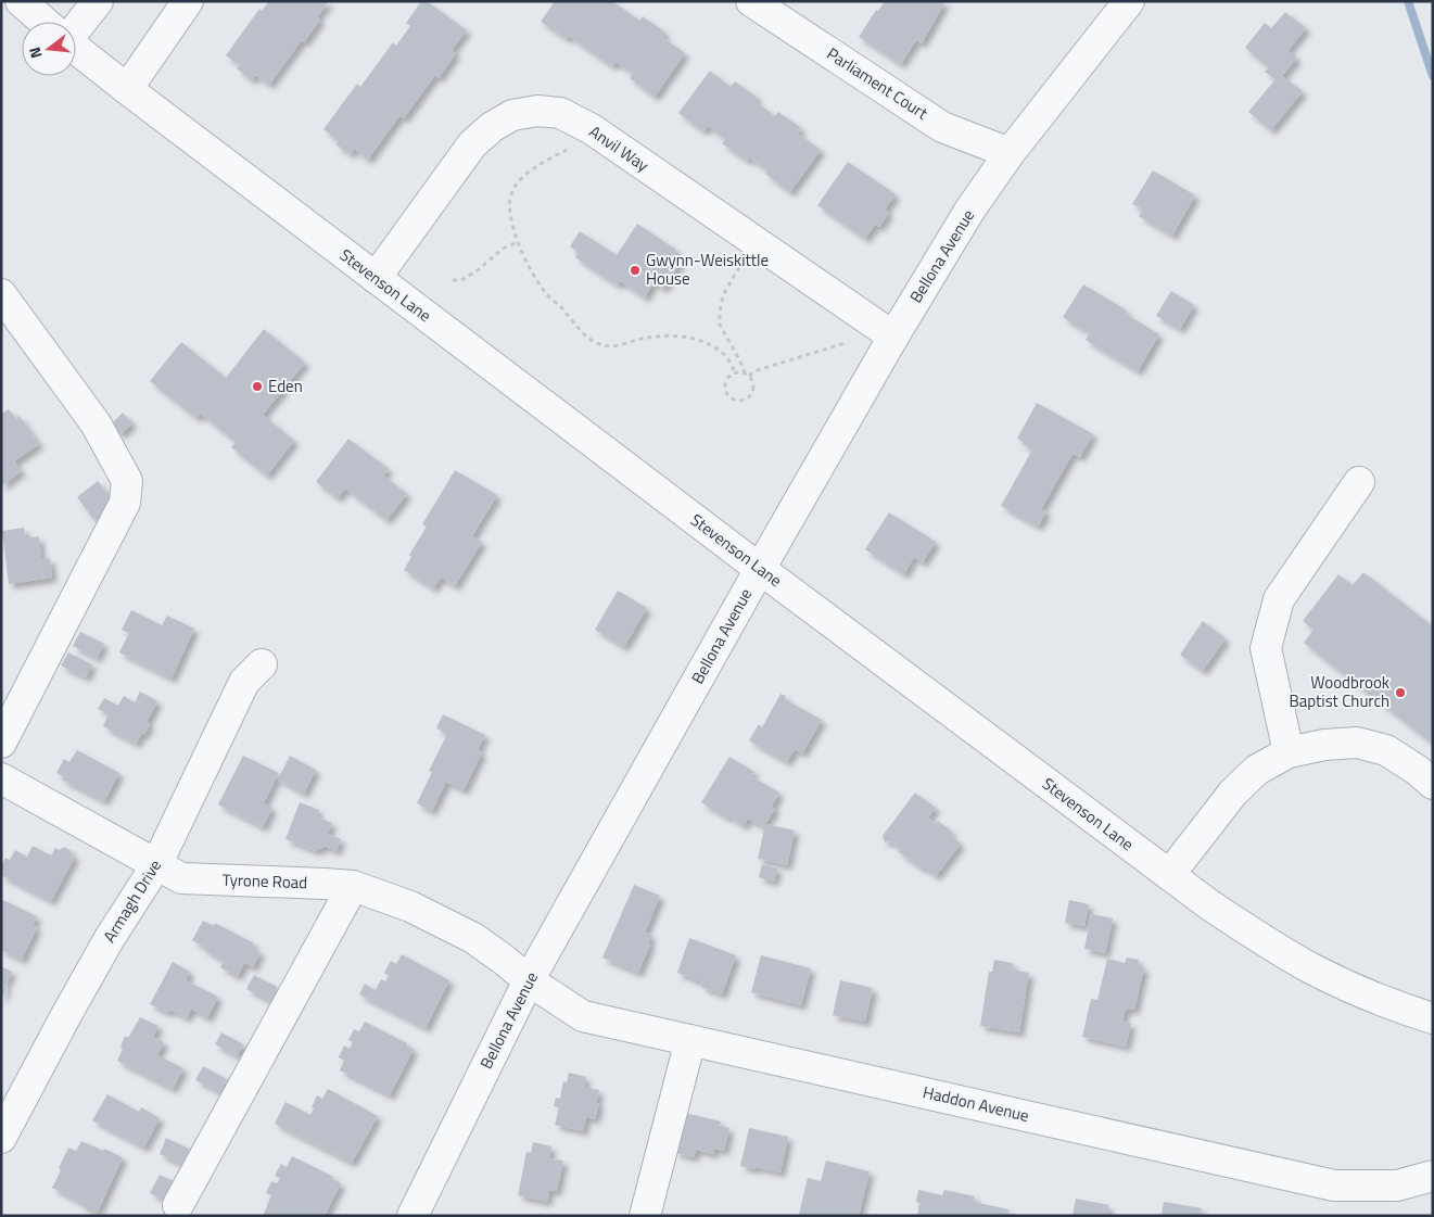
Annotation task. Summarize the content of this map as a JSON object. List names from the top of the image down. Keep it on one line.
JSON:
{"streets":{"street":["Parliament Court","Anvil Way","Bellona Avenue","Stevenson Lane","Tyrone Road","Armagh Drive","Haddon Avenue"]},"crossings":[["Parliament Court","Bellona Avenue"],["Anvil Way","Bellona Avenue"],["Anvil Way","Stevenson Lane"],["Bellona Avenue","Stevenson Lane"],["Bellona Avenue","Tyrone Road"],["Bellona Avenue","Haddon Avenue"],["Tyrone Road","Armagh Drive"],["Tyrone Road","Haddon Avenue"]],"places":["Gwynn-Weiskittle House","Eden","Woodbrook Baptist Church"],"north":"left"}
